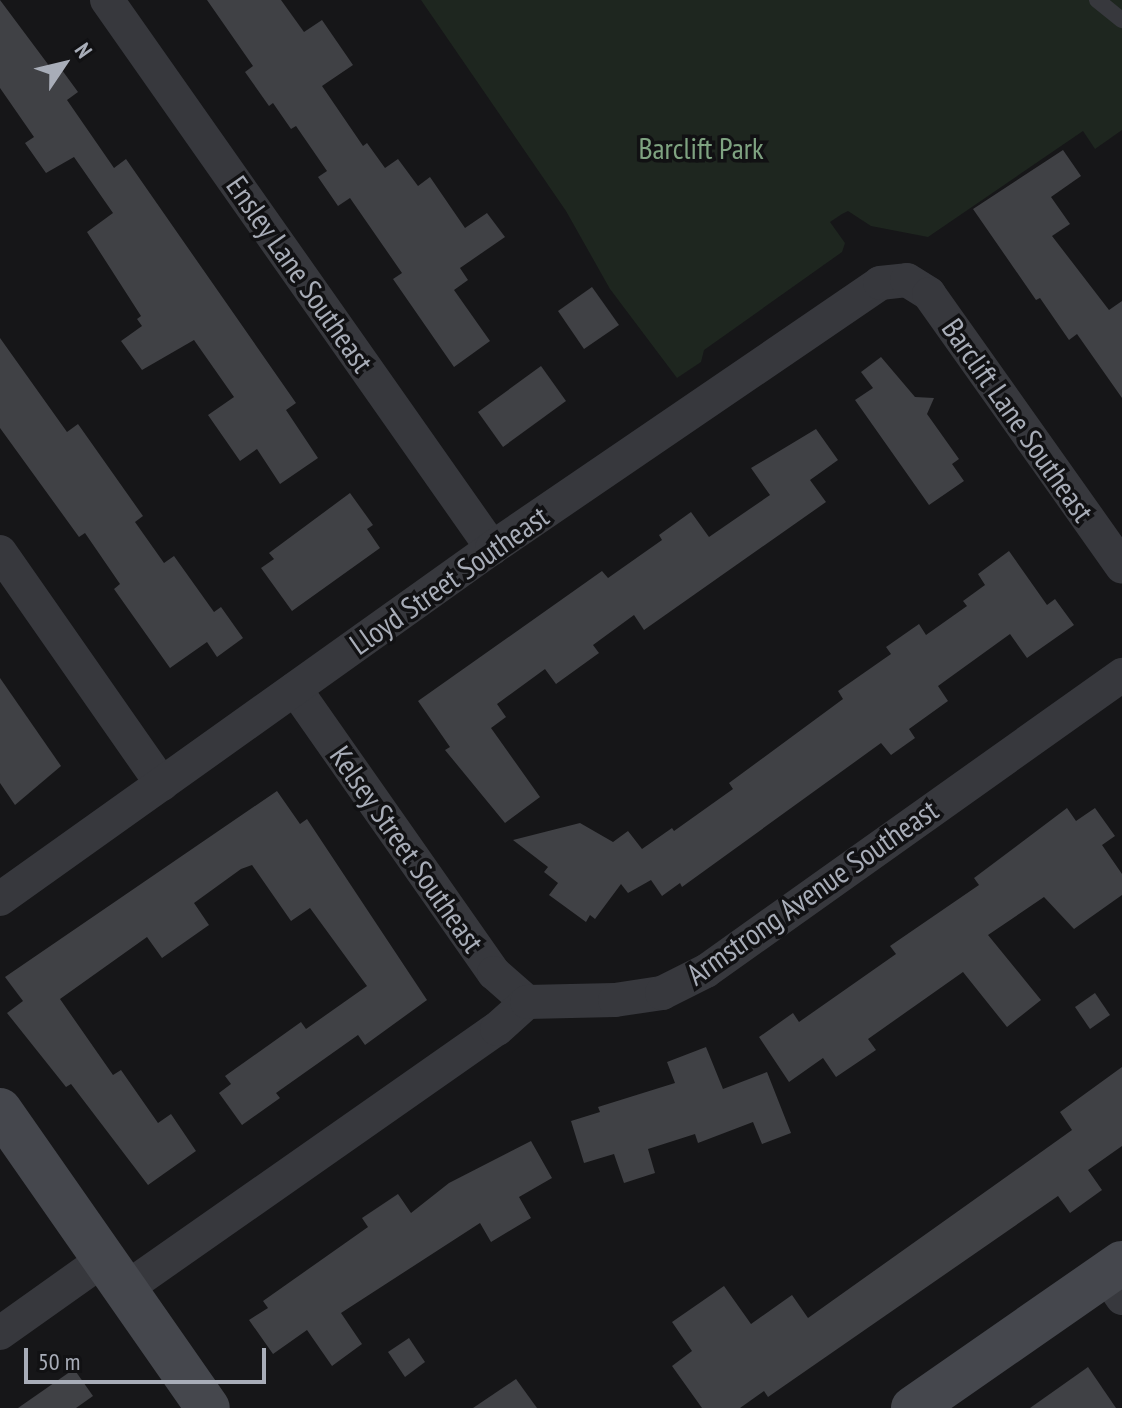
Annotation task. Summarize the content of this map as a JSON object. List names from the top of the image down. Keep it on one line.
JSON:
{"streets":{"street":["Ensley Lane Southeast","Barclift Lane Southeast","Lloyd Street Southeast","Kelsey Street Southeast","Armstrong Avenue Southeast"]},"crossings":[["Ensley Lane Southeast","Lloyd Street Southeast"],["Barclift Lane Southeast","Lloyd Street Southeast"],["Lloyd Street Southeast","Kelsey Street Southeast"],["Kelsey Street Southeast","Armstrong Avenue Southeast"]],"parks":["Barclift Park"],"scale_bar":"50 m","north":"top right"}
